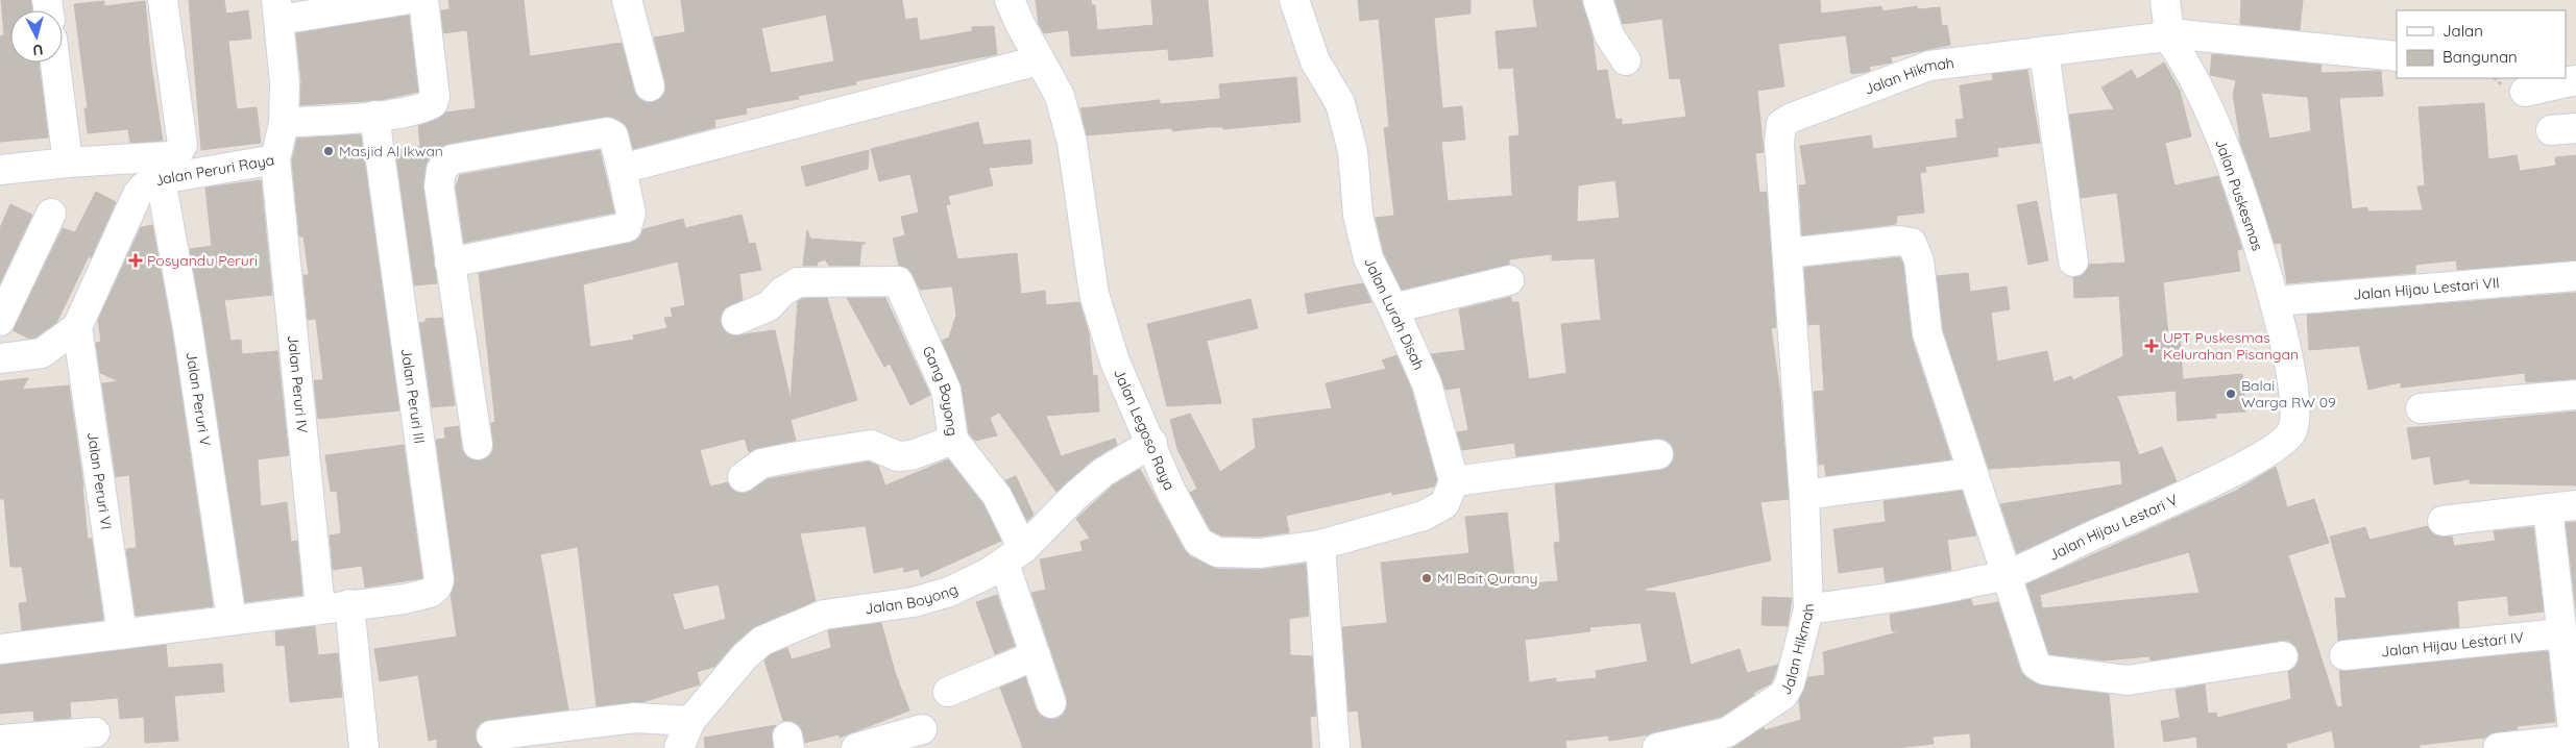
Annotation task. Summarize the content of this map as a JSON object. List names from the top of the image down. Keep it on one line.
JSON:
{"streets":{"street":["Jalan Hikmah","Jalan Peruri Raya","Jalan Puskesmas","Jalan Hijau Lestari VII","Jalan Lurah Disah","Jalan Peruri IV","Gang Boyong","Jalan Peruri III","Jalan Peruri V","Jalan Legoso Raya","Jalan Peruri VI","Jalan Hijau Lestari V","Jalan Boyong","Jalan Hijau Lestari IV"]},"crossings":[["Jalan Hikmah","Jalan Puskesmas"],["Jalan Hikmah","Jalan Hijau Lestari V"],["Jalan Peruri Raya","Jalan Peruri IV"],["Jalan Peruri Raya","Jalan Peruri V"],["Jalan Peruri Raya","Jalan Peruri VI"],["Jalan Puskesmas","Jalan Hijau Lestari VII"],["Jalan Puskesmas","Jalan Hijau Lestari V"],["Jalan Peruri IV","Jalan Peruri III"],["Gang Boyong","Jalan Boyong"],["Jalan Peruri III","Jalan Peruri V"],["Jalan Peruri III","Jalan Peruri VI"],["Jalan Legoso Raya","Jalan Boyong"]],"places":{"other":["Masjid Al Ikwan","Balai Warga RW 09","MI Bait Qurany"],"health":["Posyandu Peruri","UPT Puskesmas Kelurahan Pisangan"]},"legend":["Jalan","Bangunan"],"north":"bottom"}
